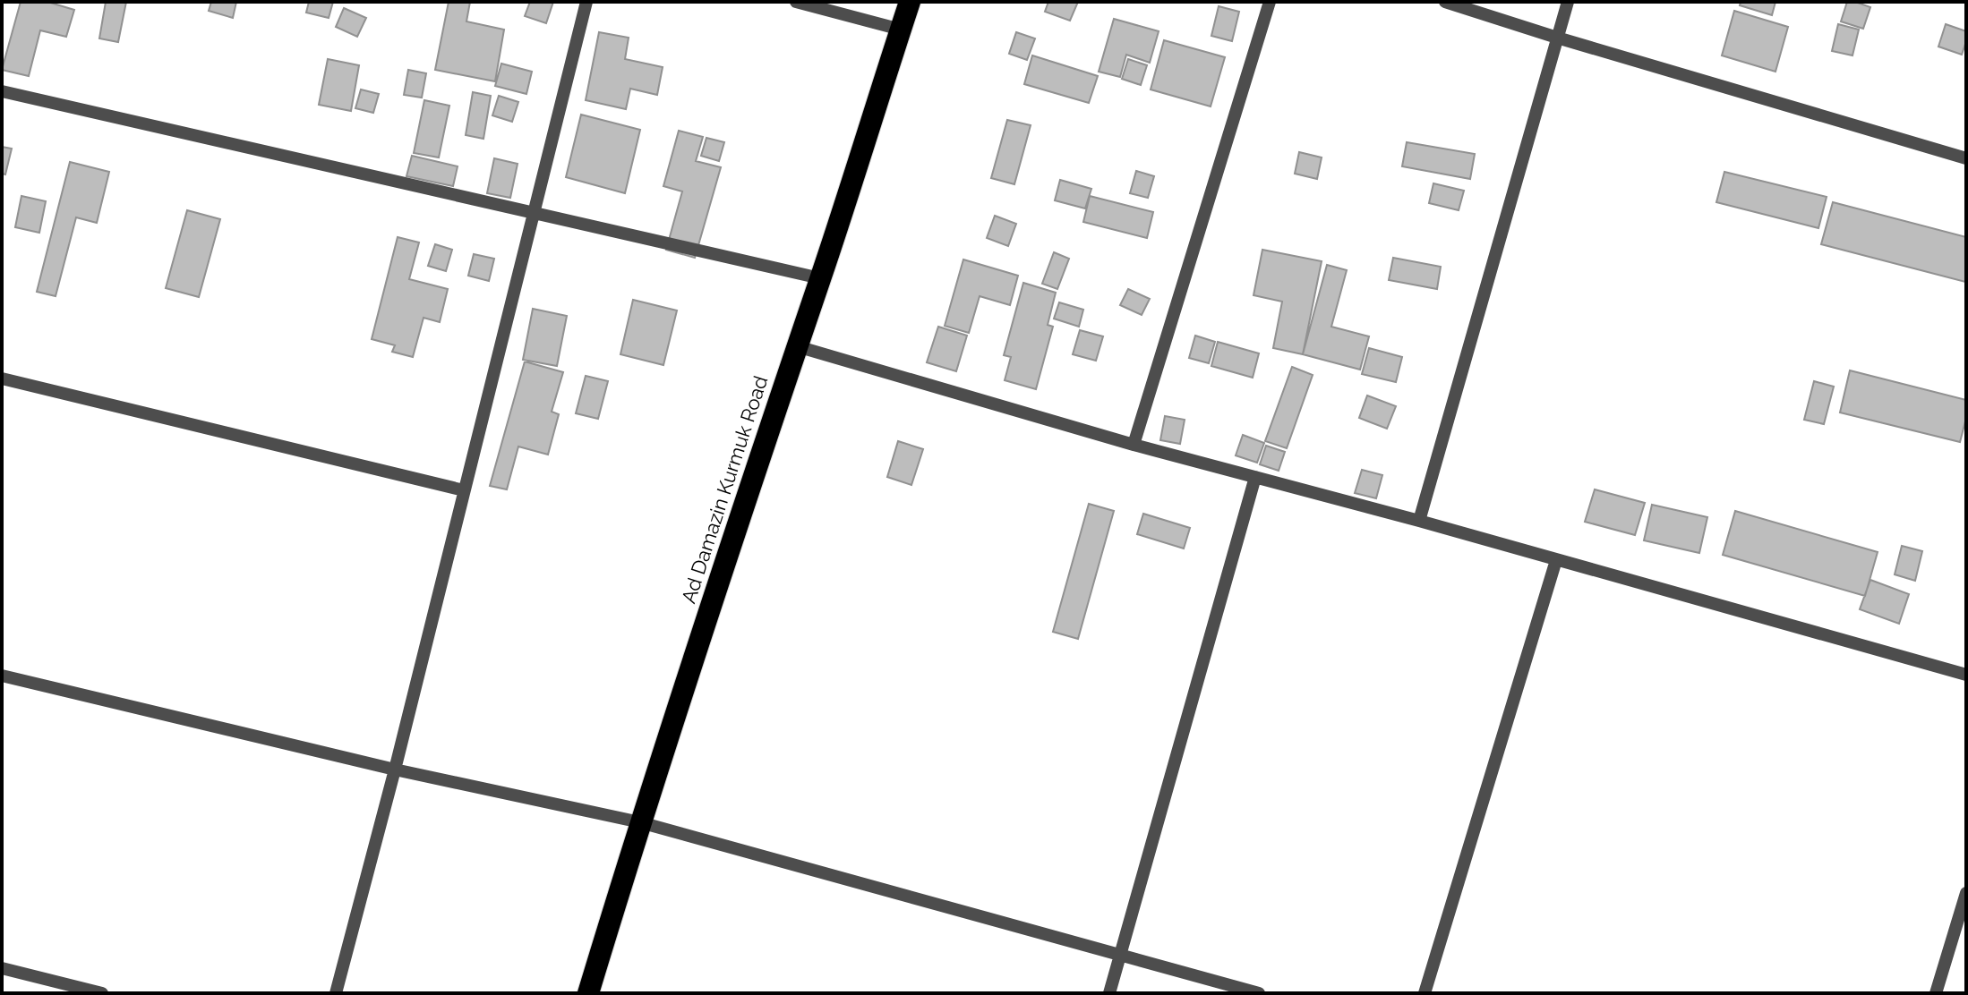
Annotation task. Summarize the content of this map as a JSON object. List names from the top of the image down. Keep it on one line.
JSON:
{"streets":{"highway":["Ad Damazin Kurmuk Road"]}}
